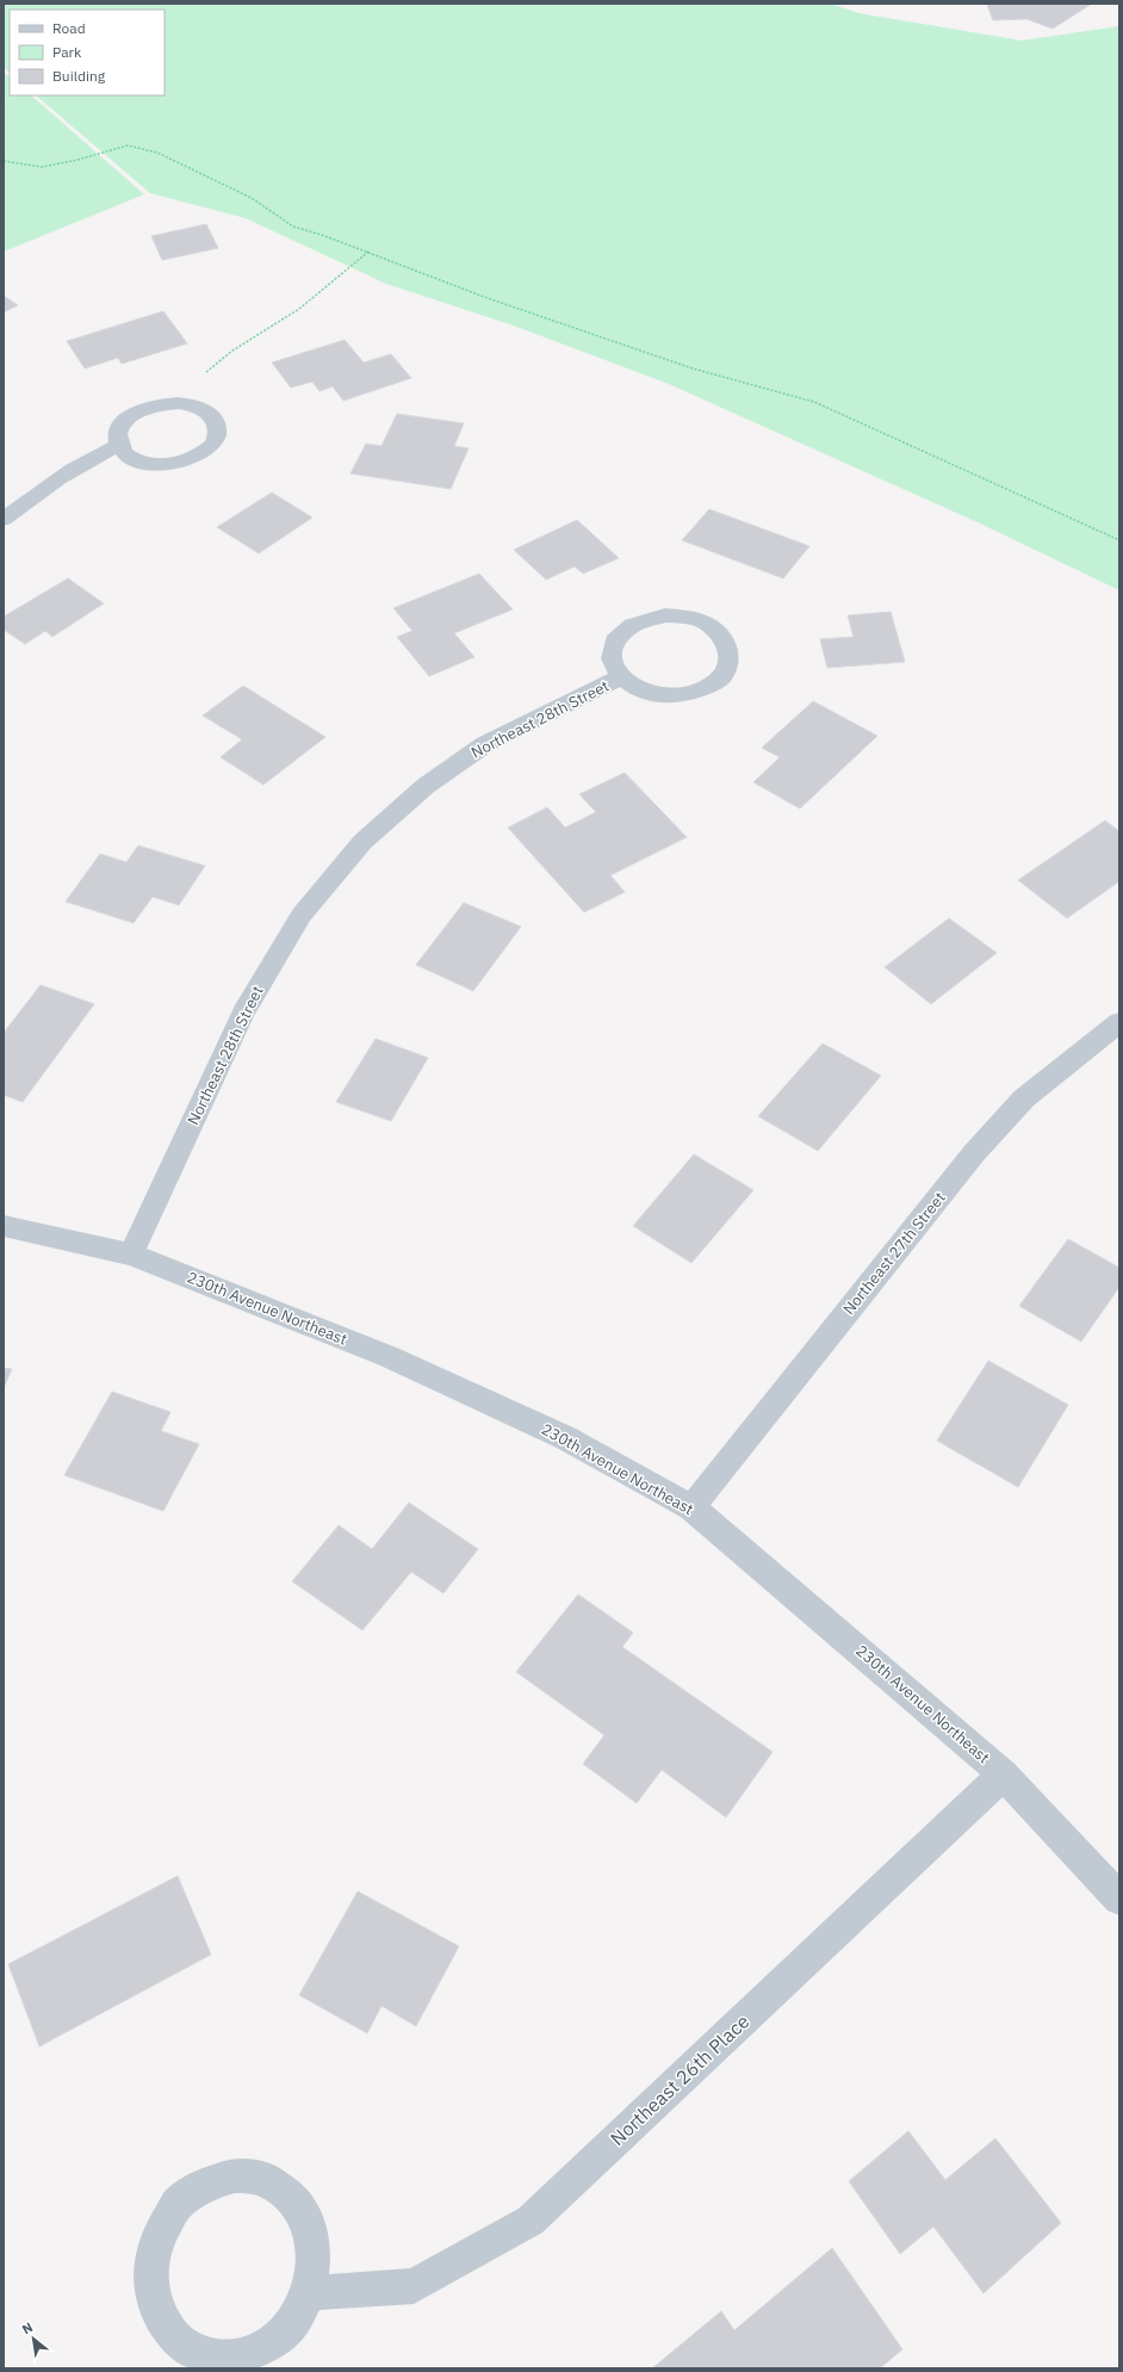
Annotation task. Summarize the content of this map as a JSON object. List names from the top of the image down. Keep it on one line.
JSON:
{"streets":{"street":["Northeast 28th Street","Northeast 27th Street","230th Avenue Northeast","Northeast 26th Place"]},"crossings":[["Northeast 28th Street","230th Avenue Northeast"],["Northeast 27th Street","230th Avenue Northeast"],["230th Avenue Northeast","Northeast 26th Place"]],"legend":["Road","Park","Building"],"north":"top left"}
